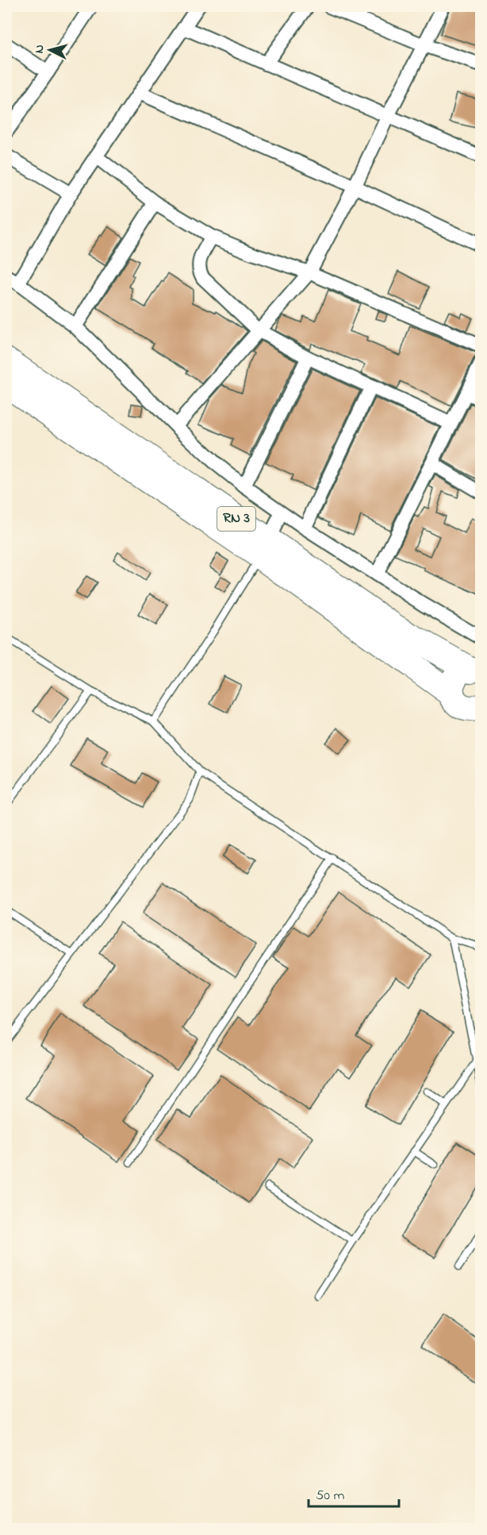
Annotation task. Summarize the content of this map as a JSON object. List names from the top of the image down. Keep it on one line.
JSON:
{"streets":{"highway":["RN 3"]},"scale_bar":"50 m","north":"left"}
